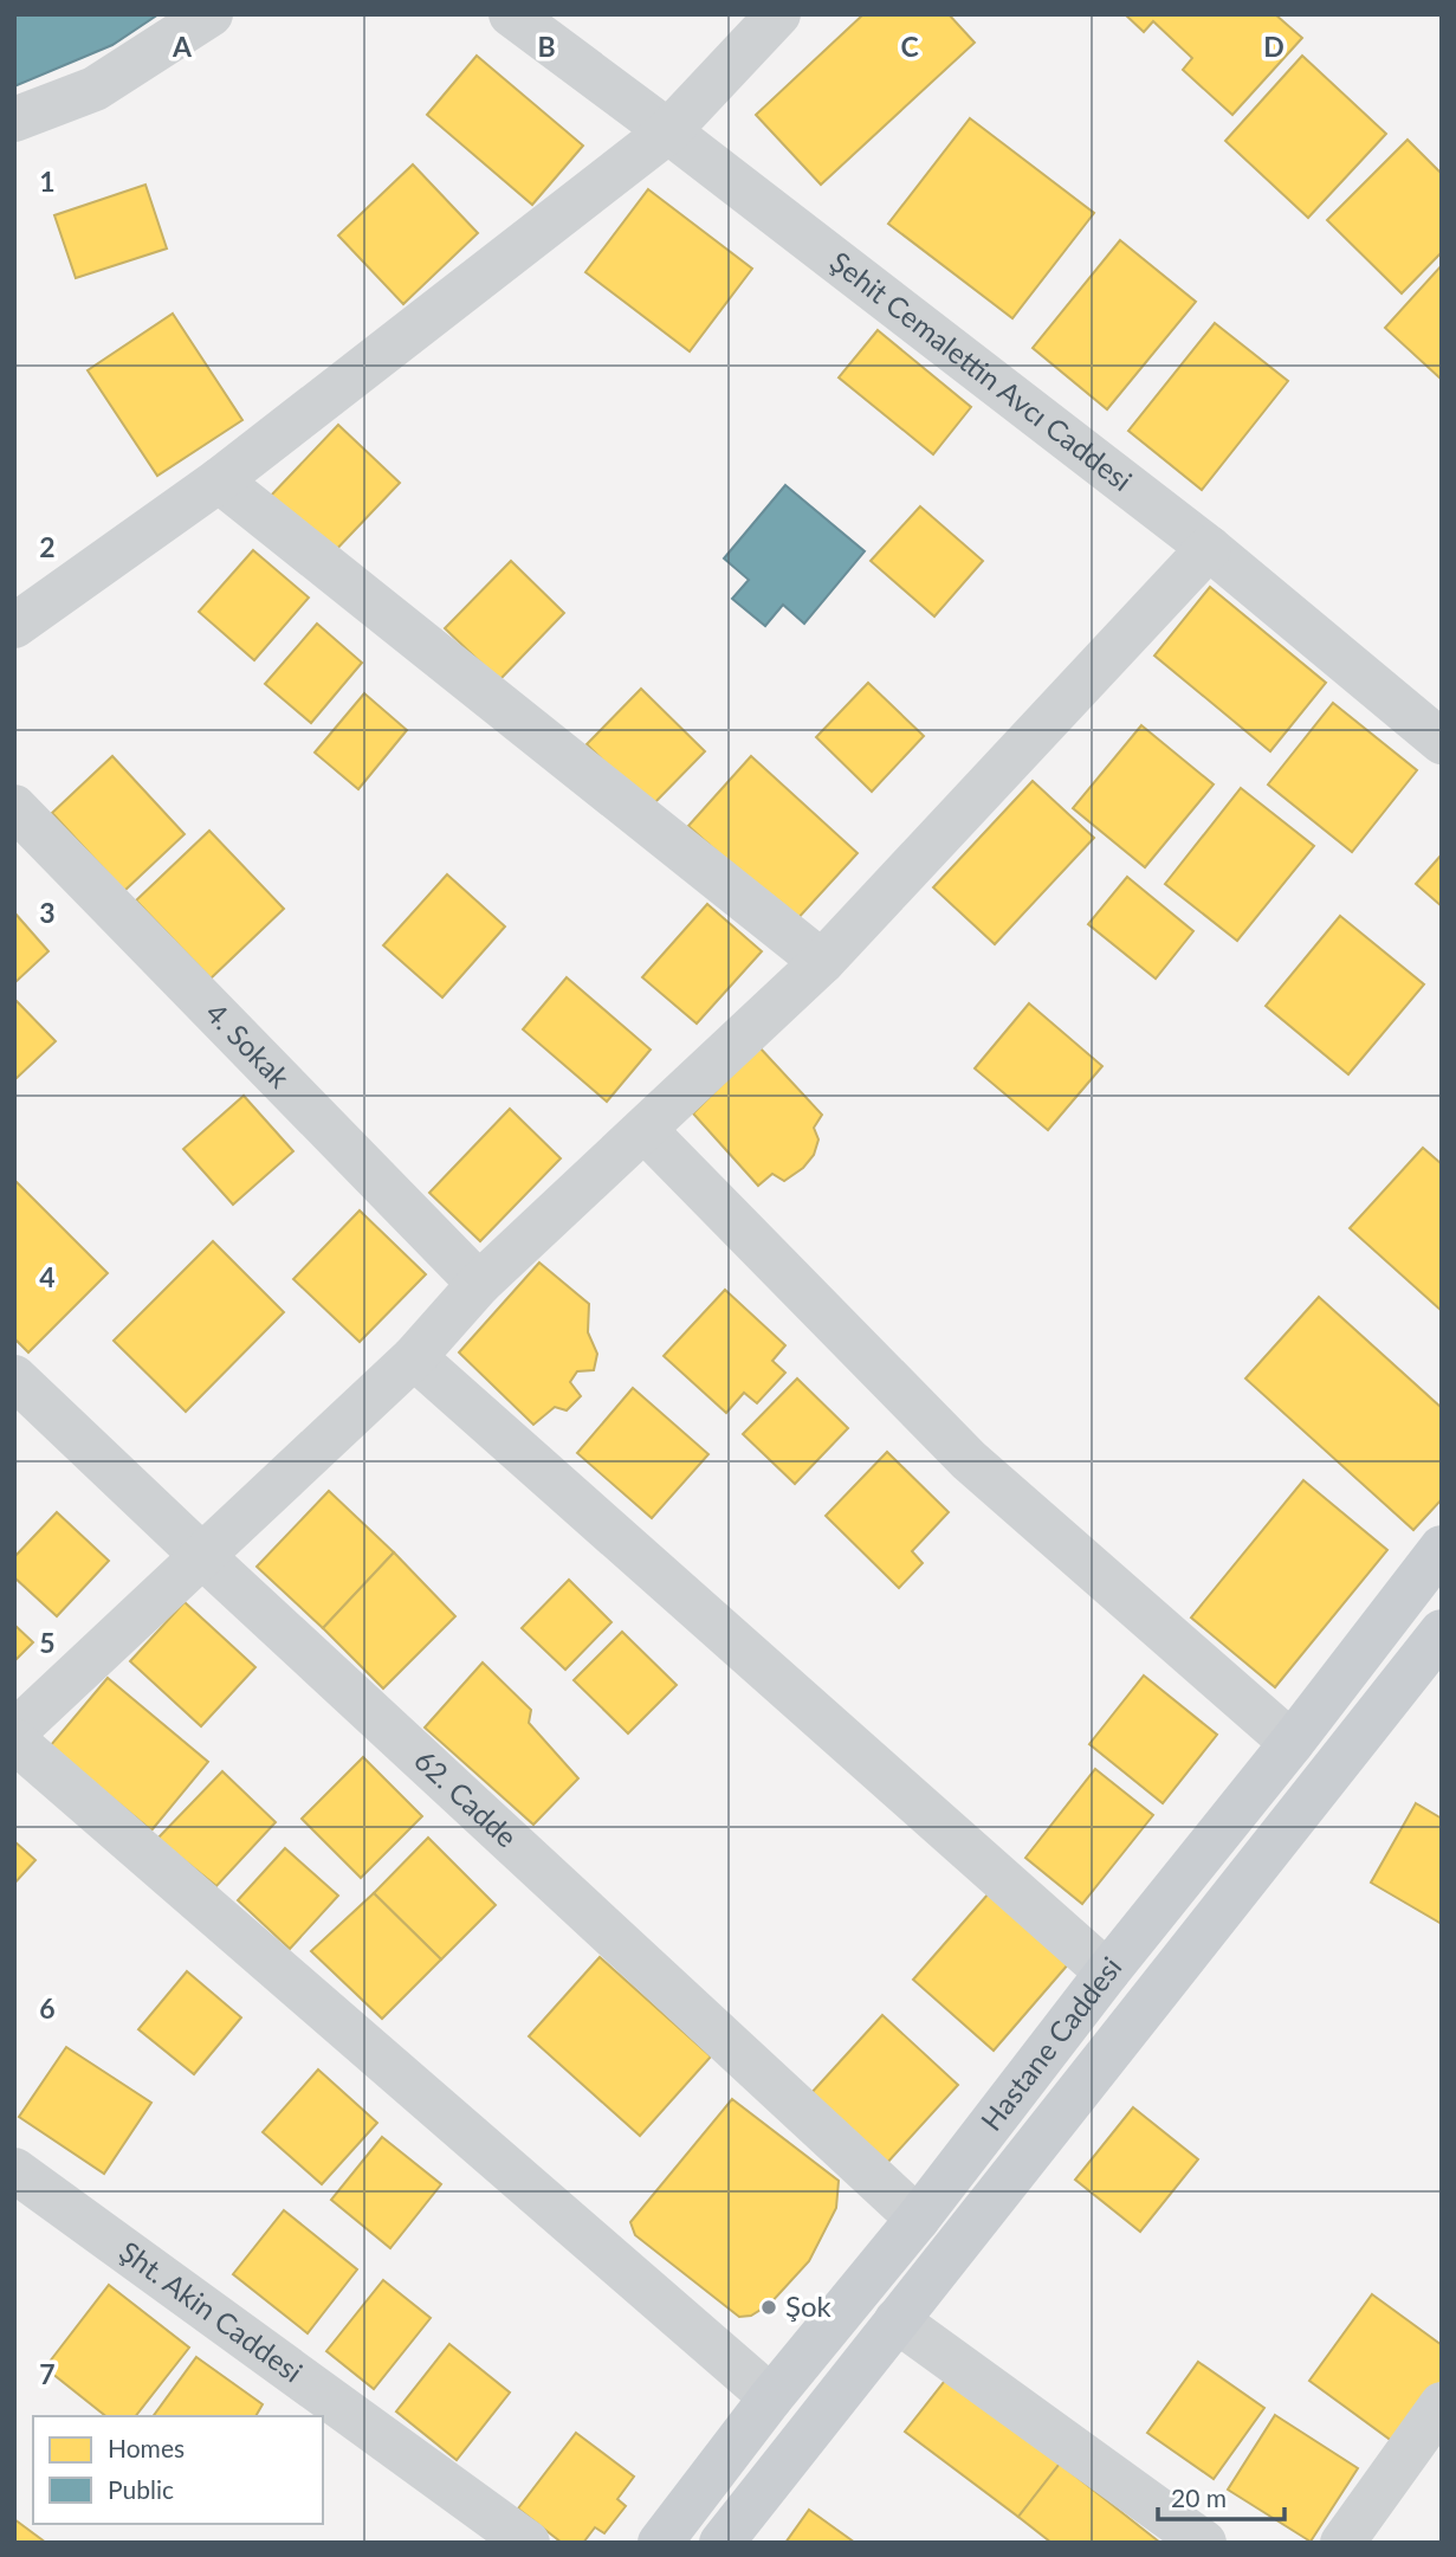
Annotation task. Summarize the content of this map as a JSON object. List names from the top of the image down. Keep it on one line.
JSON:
{"streets":{"main road":["Hastane Caddesi"],"street":["Şehit Cemalettin Avcı Caddesi","4. Sokak","62. Cadde","Şht. Akin Caddesi"]},"crossings":[["62. Cadde","Hastane Caddesi"]],"places":["Şok"],"legend":["Homes","Public"],"scale_bar":"20 m","grid":{"columns":["A","B","C","D"],"rows":["1","2","3","4","5","6","7"]}}
